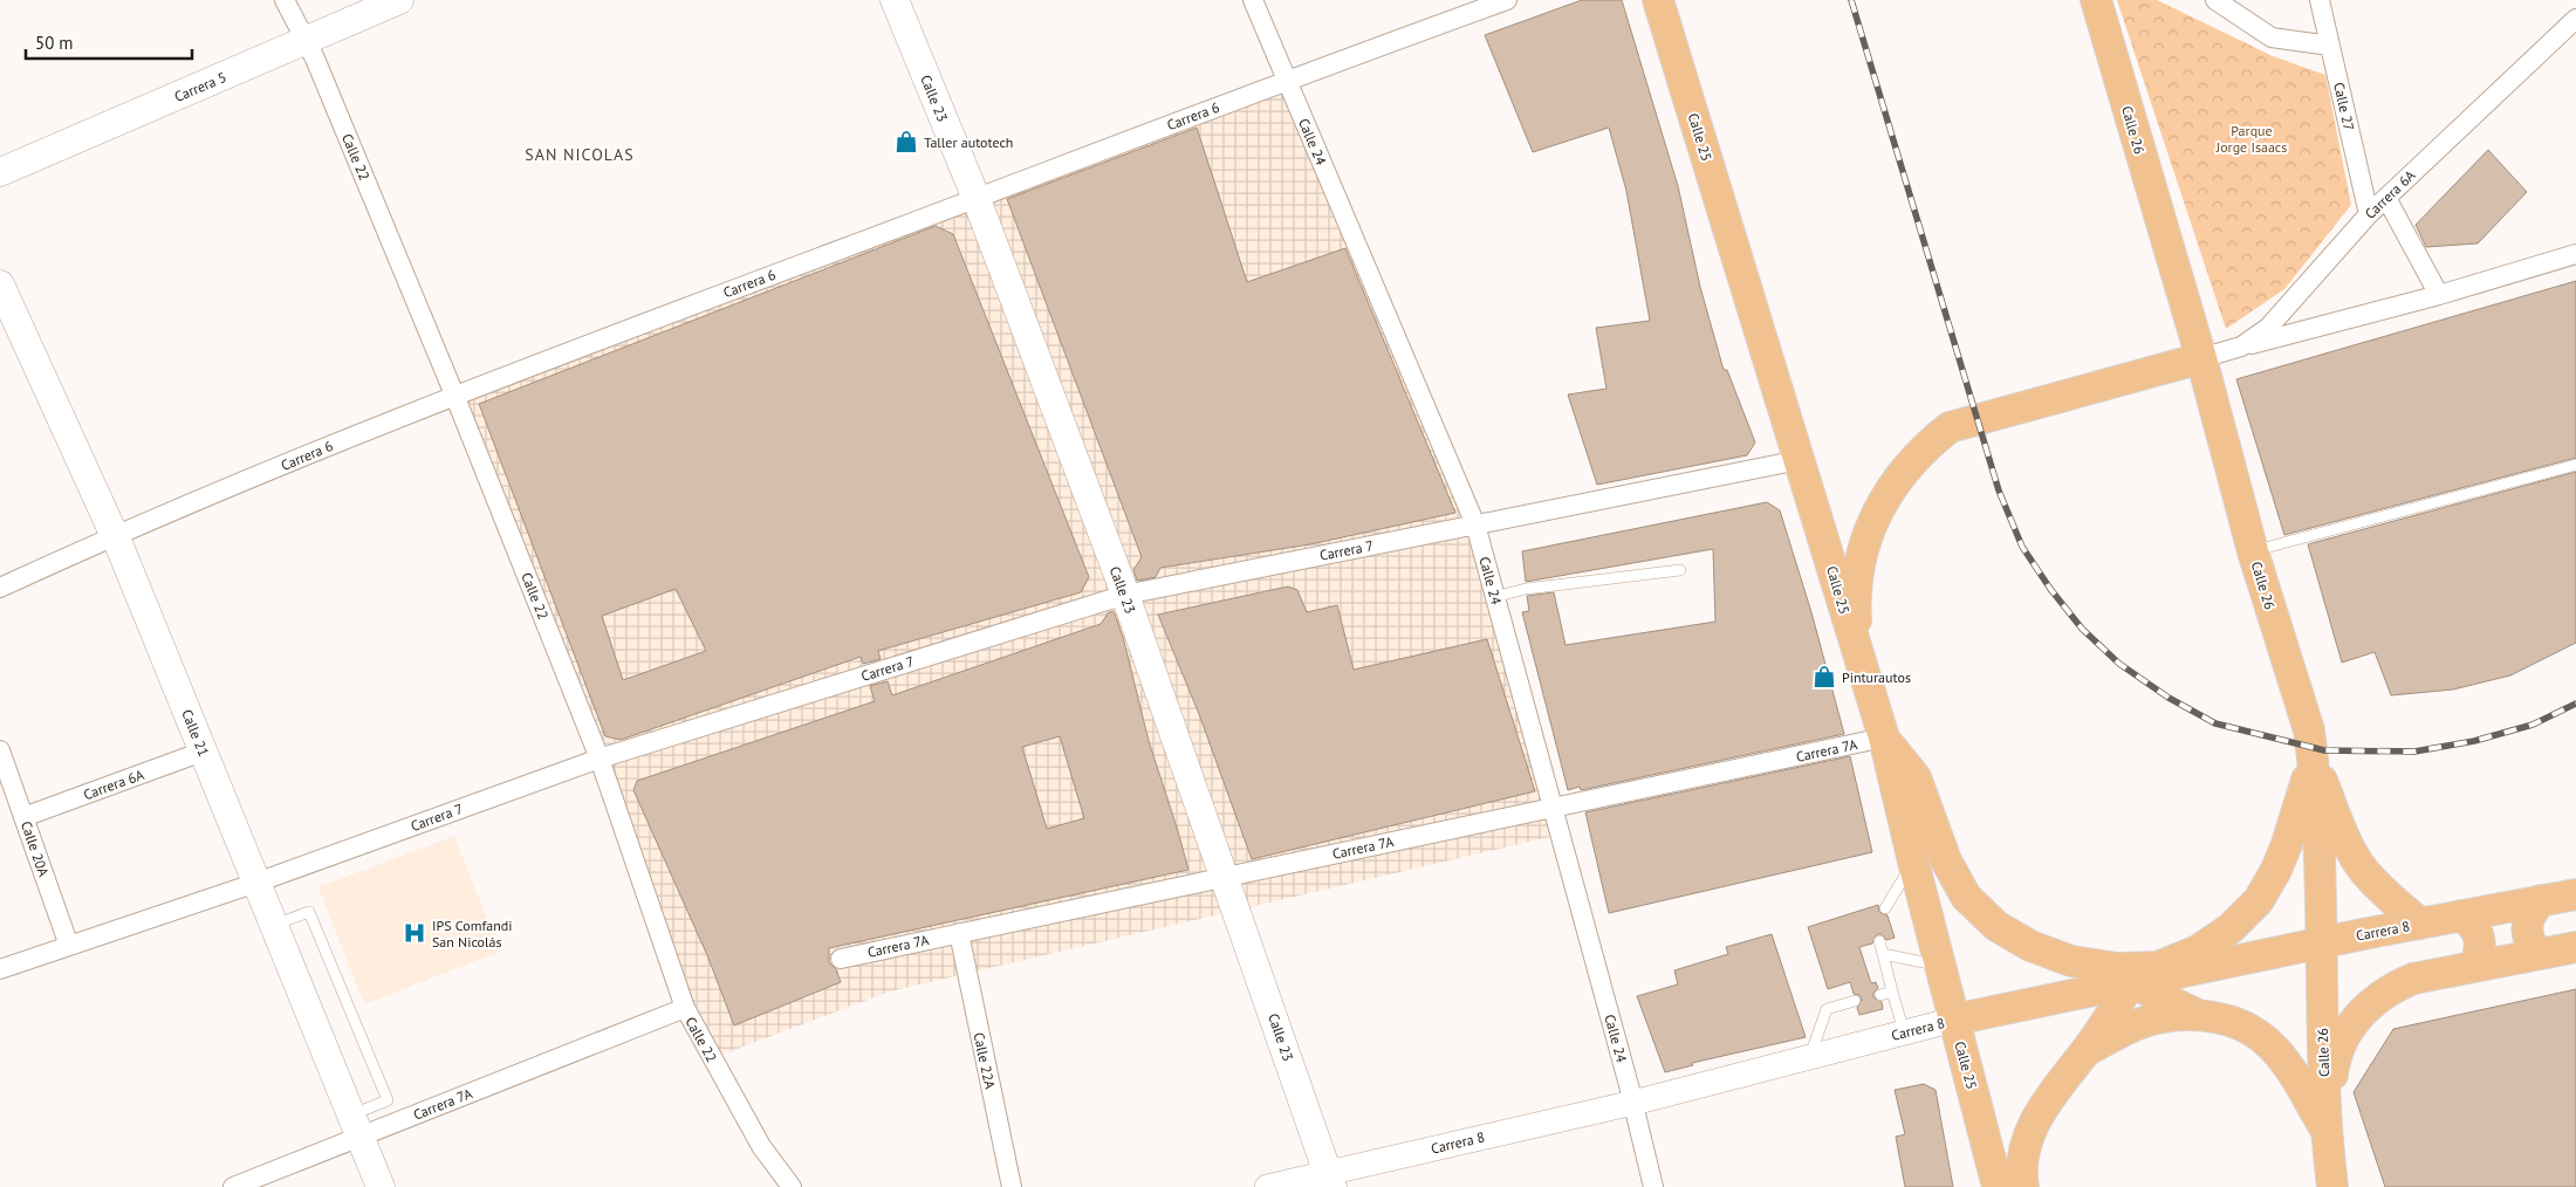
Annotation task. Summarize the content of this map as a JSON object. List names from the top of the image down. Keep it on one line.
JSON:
{"streets":{"main road":["Carrera 5","Calle 23","Calle 26","Calle 25","Calle 21","Carrera 8"],"street":["Calle 27","Carrera 6","Calle 24","Calle 22","Carrera 6A","Carrera 7","Carrera 7A","Calle 20A","Calle 22A"]},"crossings":[["Carrera 5","Calle 22"],["Calle 23","Carrera 6"],["Calle 23","Carrera 7"],["Calle 23","Carrera 7A"],["Calle 23","Carrera 8"],["Calle 27","Carrera 6A"],["Carrera 6","Calle 24"],["Carrera 6","Calle 22"],["Carrera 6","Calle 21"],["Calle 26","Carrera 6A"],["Calle 26","Carrera 8"],["Calle 25","Carrera 7"],["Calle 25","Carrera 7A"],["Calle 25","Carrera 8"],["Calle 24","Carrera 7"],["Calle 24","Carrera 7A"],["Calle 24","Carrera 8"],["Calle 22","Carrera 7"],["Calle 22","Carrera 7A"],["Carrera 6A","Calle 21"],["Carrera 6A","Calle 20A"],["Carrera 7","Calle 21"],["Carrera 7","Calle 20A"],["Calle 21","Carrera 7A"],["Carrera 7A","Calle 22A"]],"districts":["SAN NICOLAS"],"parks":["Parque Jorge Isaacs"],"places":{"shop":["Taller autotech","Pinturautos"],"hospital":["IPS Comfandi San Nicolás"]},"scale_bar":"50 m"}
